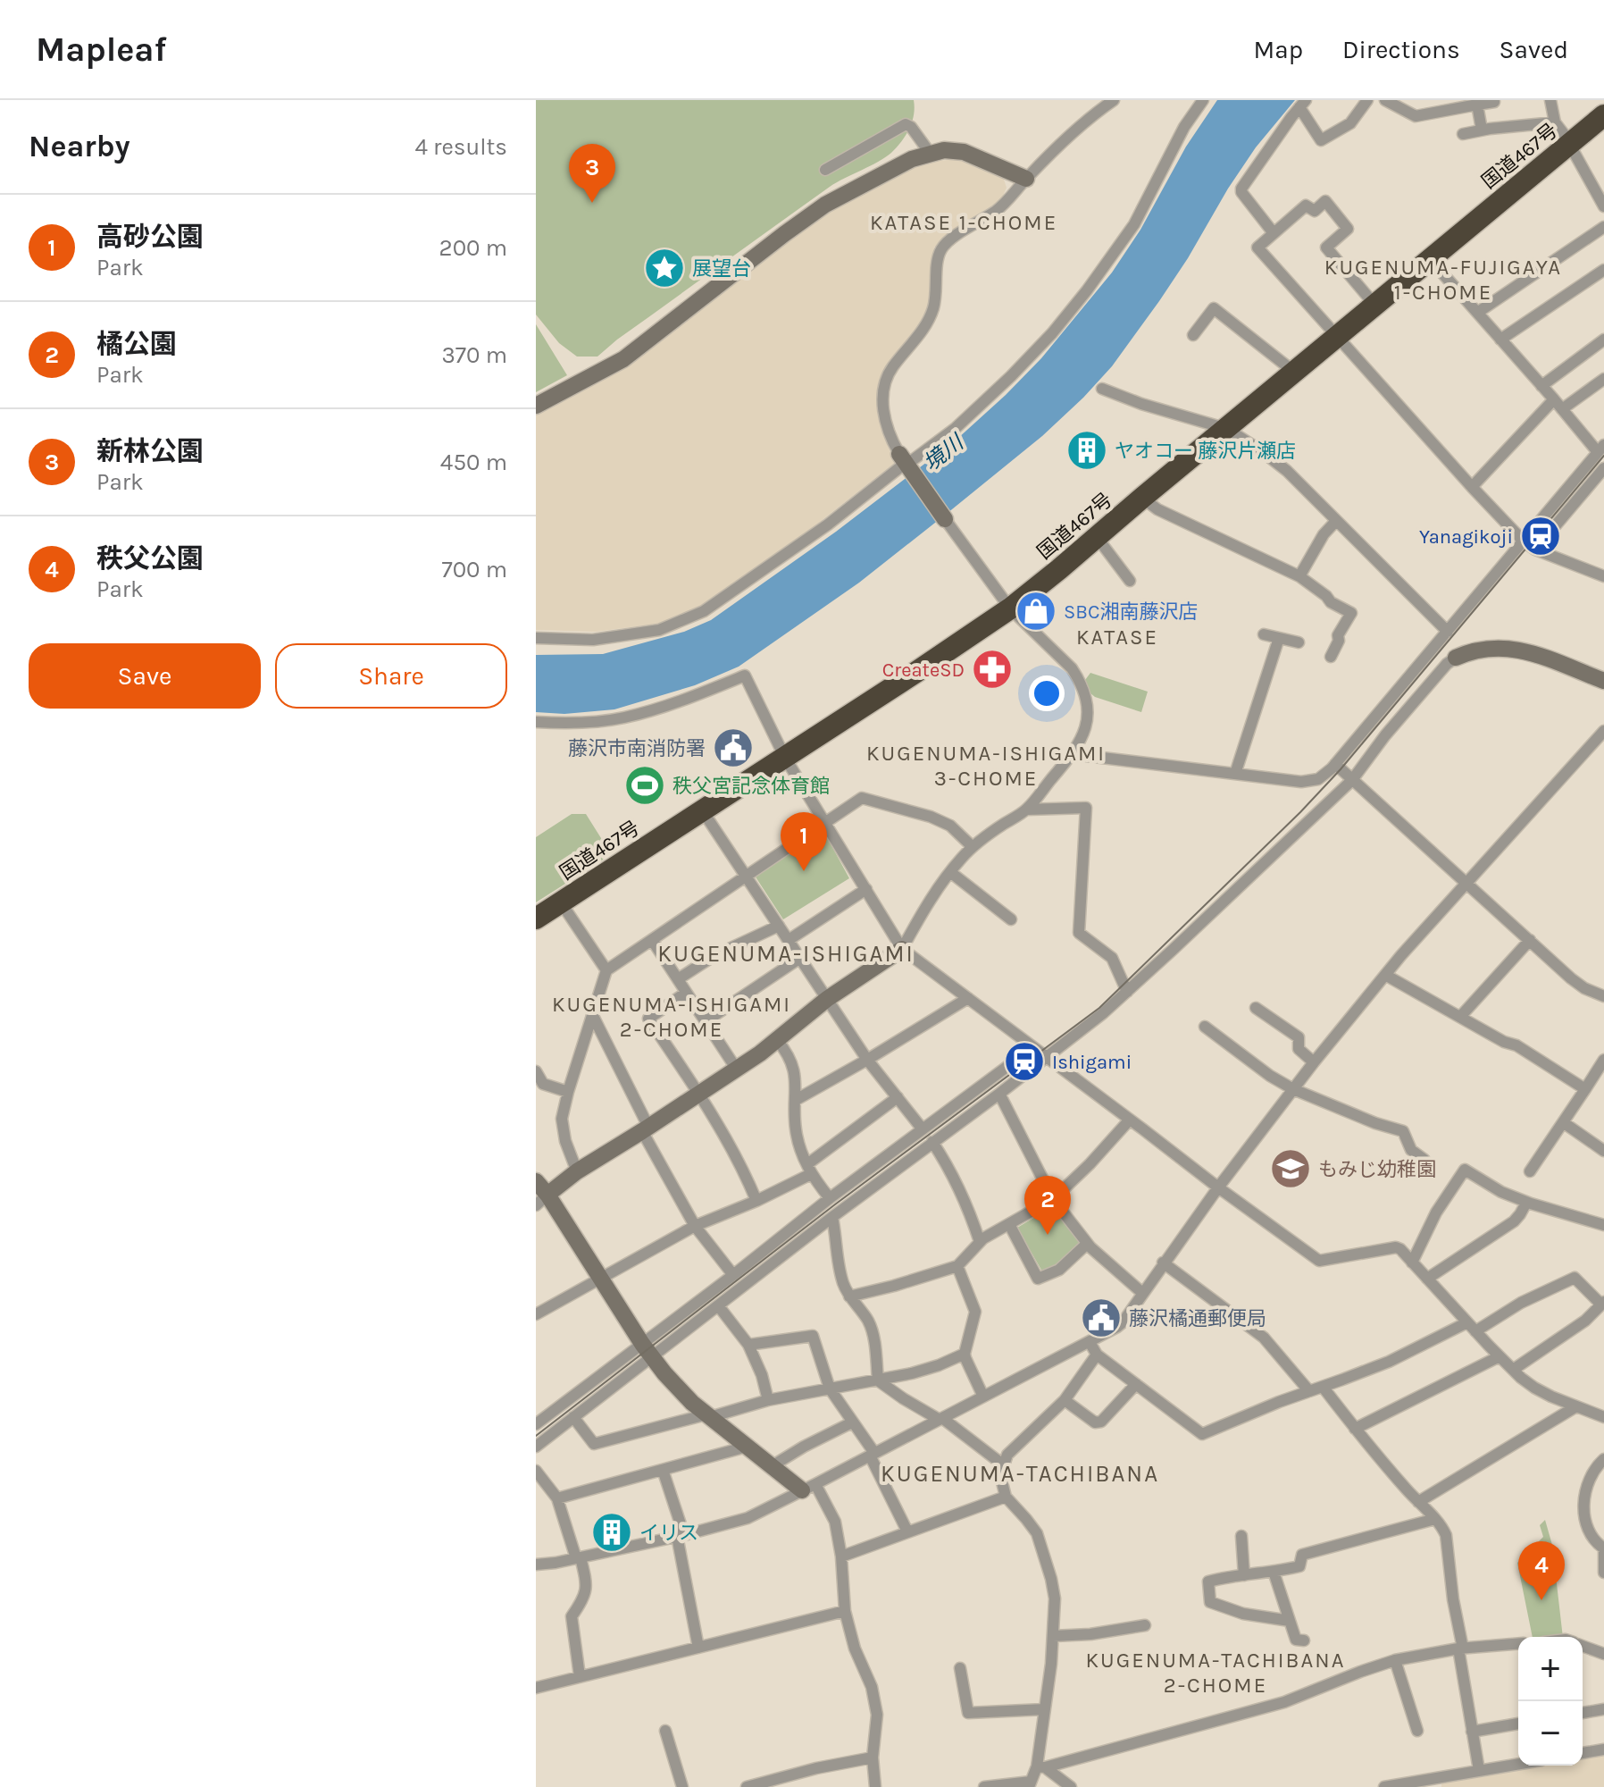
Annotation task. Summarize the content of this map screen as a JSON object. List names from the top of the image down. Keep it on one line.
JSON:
{"streets":{"highway":["国道467号"]},"districts":["KATASE 1-CHOME","KUGENUMA-FUJIGAYA 1-CHOME","KATASE","KUGENUMA-ISHIGAMI 3-CHOME","KUGENUMA-ISHIGAMI","KUGENUMA-ISHIGAMI 2-CHOME","KUGENUMA-TACHIBANA","KUGENUMA-TACHIBANA 2-CHOME"],"water":["境川"],"places":{"place":["展望台"],"building":["ヤオコー 藤沢片瀬店","イリス"],"station":["Yanagikoji","Ishigami"],"shop":["SBC湘南藤沢店"],"pharmacy":["CreateSD"],"public building":["藤沢市南消防署","藤沢橘通郵便局"],"sports":["秩父宮記念体育館"],"school or university":["もみじ幼稚園"]},"page":{"header":"Mapleaf","nav":["Map","Directions","Saved"],"heading":["Nearby","4 results"],"pins":["3","1","2","4"],"list":[{"mark":"1","name":"高砂公園","note":"Park","value":"200 m"},{"mark":"2","name":"橘公園","note":"Park","value":"370 m"},{"mark":"3","name":"新林公園","note":"Park","value":"450 m"},{"mark":"4","name":"秩父公園","note":"Park","value":"700 m"}],"buttons":["Save","Share"],"map_buttons":["+","−"]}}
